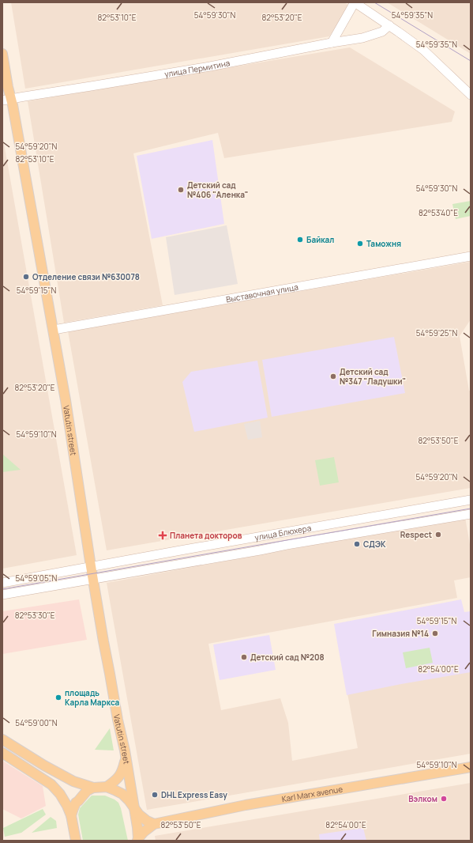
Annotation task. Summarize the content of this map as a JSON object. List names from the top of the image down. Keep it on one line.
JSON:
{"streets":{"main road":["Vatutin street","Karl Marx avenue"],"street":["улица Пермитина","Выставочная улица","улица Блюхера"]},"crossings":[["улица Пермитина","Vatutin street"],["Выставочная улица","Vatutin street"],["Vatutin street","улица Блюхера"]],"places":{"other":["Детский сад №406 \"Аленка\"","Байкал","Таможня","Отделение связи №630078","Детский сад №347 \"Ладушки\"","Respect","СДЭК","Гимназия №14","Детский сад №208","площадь Карла Маркса","DHL Express Easy","Вэлком"],"health":["Планета докторов"]},"coordinates":["54°59'35\"N","54°59'30\"N","82°53'20\"E","82°53'10\"E","54°59'20\"N","82°53'40\"E","54°59'15\"N","54°59'25\"N","54°59'10\"N","82°53'50\"E","54°59'05\"N","82°53'30\"E","82°54'00\"E","54°59'00\"N"]}
